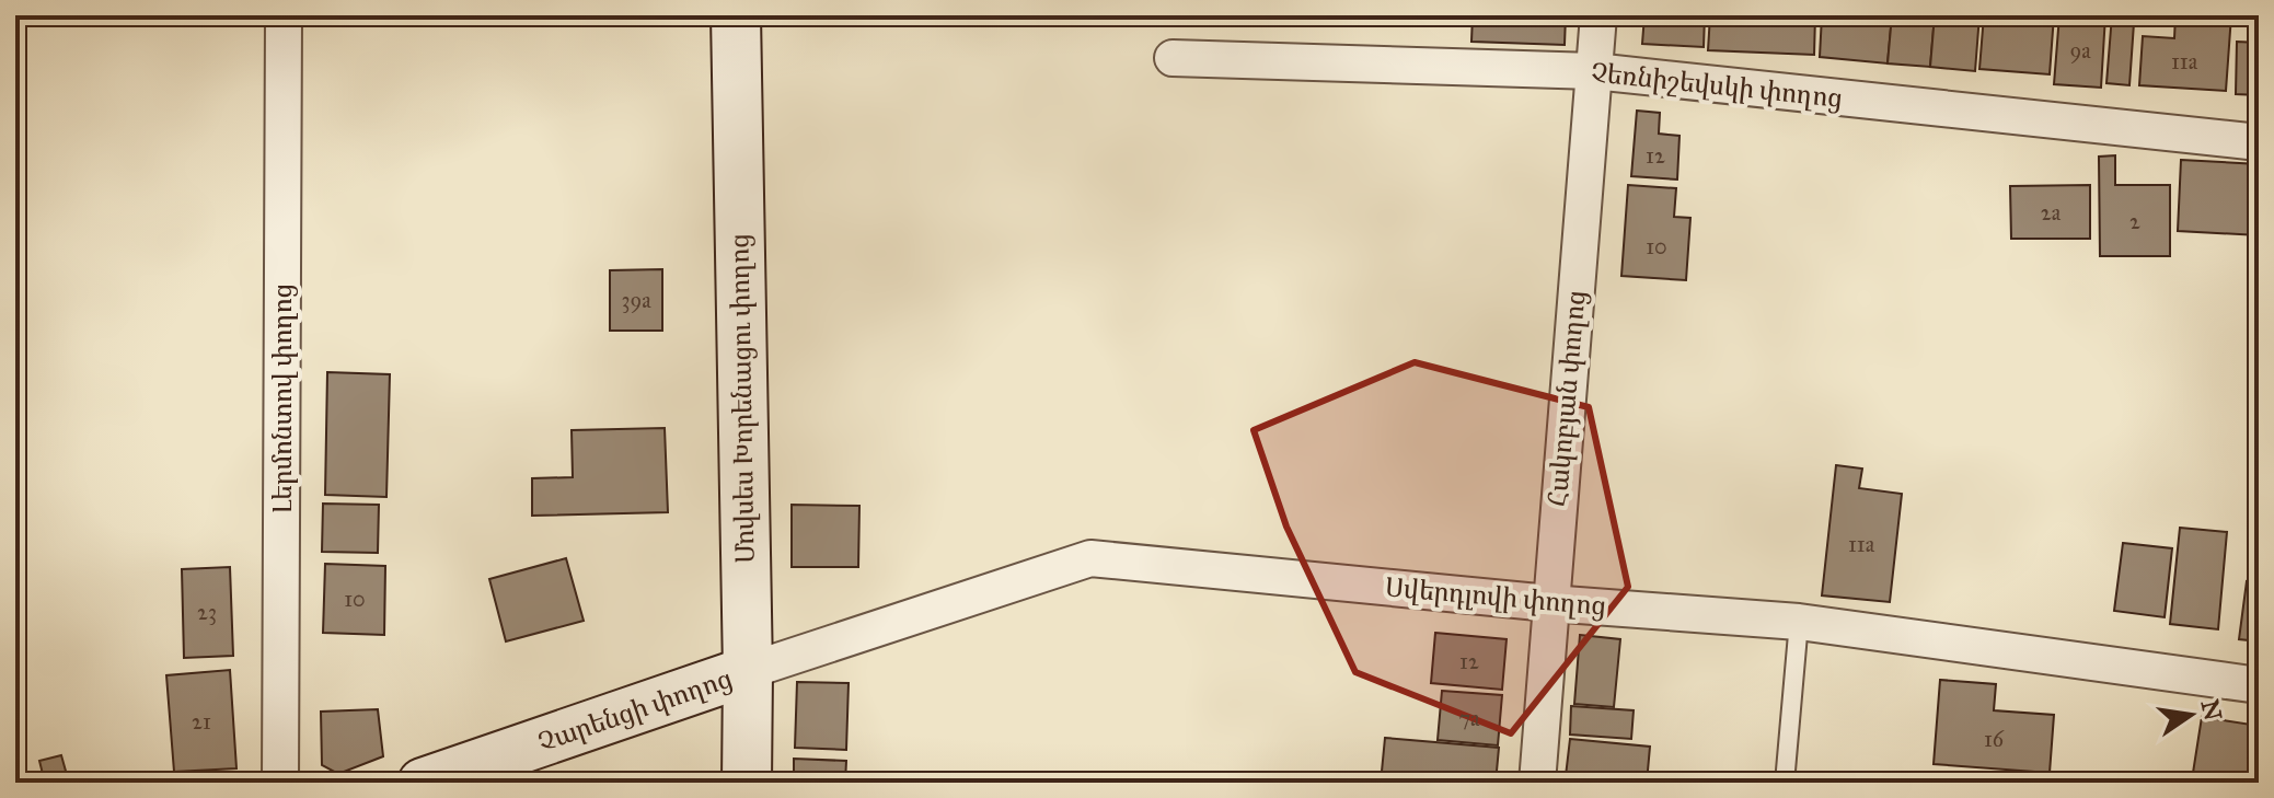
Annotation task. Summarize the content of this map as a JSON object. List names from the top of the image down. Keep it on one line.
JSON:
{"streets":{"street":["Չեռնիշեվսկի փողոց","Լերմոնտով փողոց","Մովսես Խորենացու փողոց","Հակոբյան փողոց","Սվերդլովի փողոց","Չարենցի փողոց"]},"crossings":[["Չեռնիշեվսկի փողոց","Հակոբյան փողոց"],["Մովսես Խորենացու փողոց","Սվերդլովի փողոց"],["Մովսես Խորենացու փողոց","Չարենցի փողոց"],["Հակոբյան փողոց","Սվերդլովի փողոց"],["Սվերդլովի փողոց","Չարենցի փողոց"]],"house_numbers":["9a","11a","12","2a","2","10","39a","11a","10","23","12","7a","21","16"],"north":"right"}
